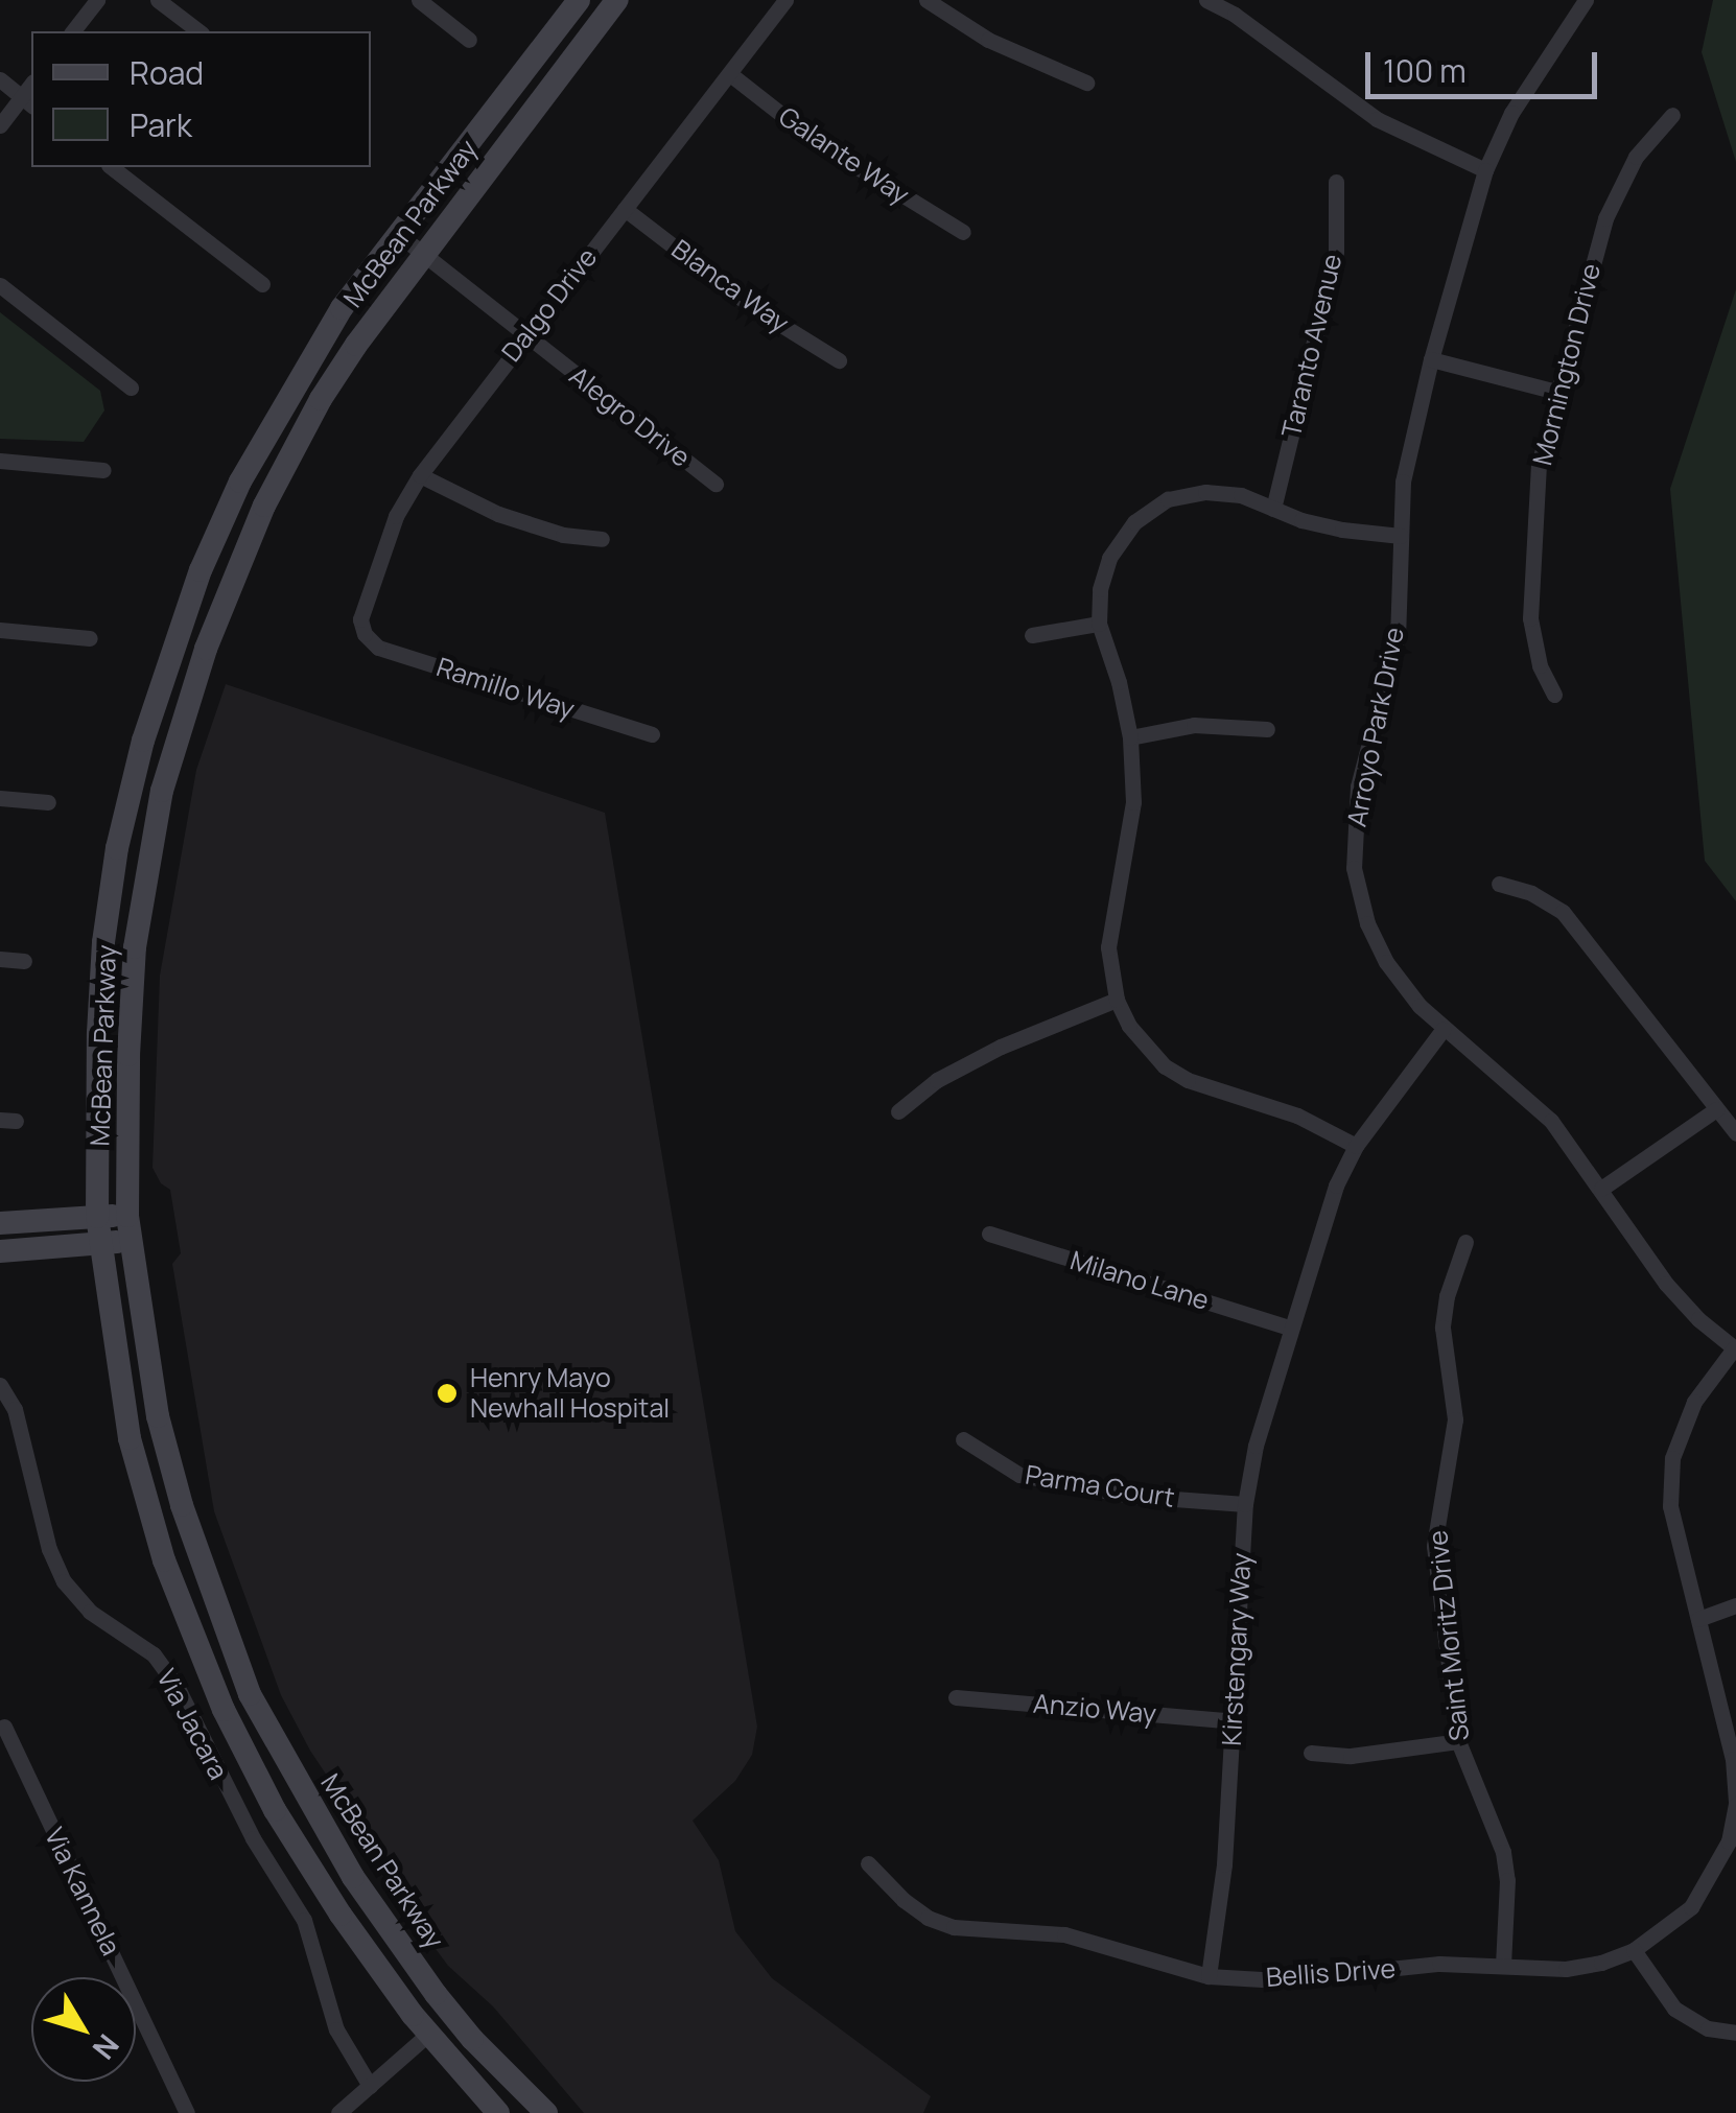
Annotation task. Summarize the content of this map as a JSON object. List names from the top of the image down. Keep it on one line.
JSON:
{"streets":{"main road":["McBean Parkway"],"street":["Galante Way","Blanca Way","Dalgo Drive","Taranto Avenue","Mornington Drive","Alegro Drive","Ramillo Way","Arroyo Park Drive","Milano Lane","Parma Court","Saint Moritz Drive","Kirstengary Way","Anzio Way","Via Jacara","Via Kannela","Bellis Drive"]},"crossings":[["Galante Way","Dalgo Drive"],["McBean Parkway","Alegro Drive"],["Blanca Way","Dalgo Drive"],["Dalgo Drive","Alegro Drive"],["Dalgo Drive","Ramillo Way"],["Arroyo Park Drive","Kirstengary Way"],["Arroyo Park Drive","Bellis Drive"],["Milano Lane","Kirstengary Way"],["Parma Court","Kirstengary Way"],["Saint Moritz Drive","Bellis Drive"],["Kirstengary Way","Anzio Way"],["Kirstengary Way","Bellis Drive"]],"places":["Henry Mayo Newhall Hospital"],"legend":["Road","Park"],"scale_bar":"100 m","north":"bottom right"}
